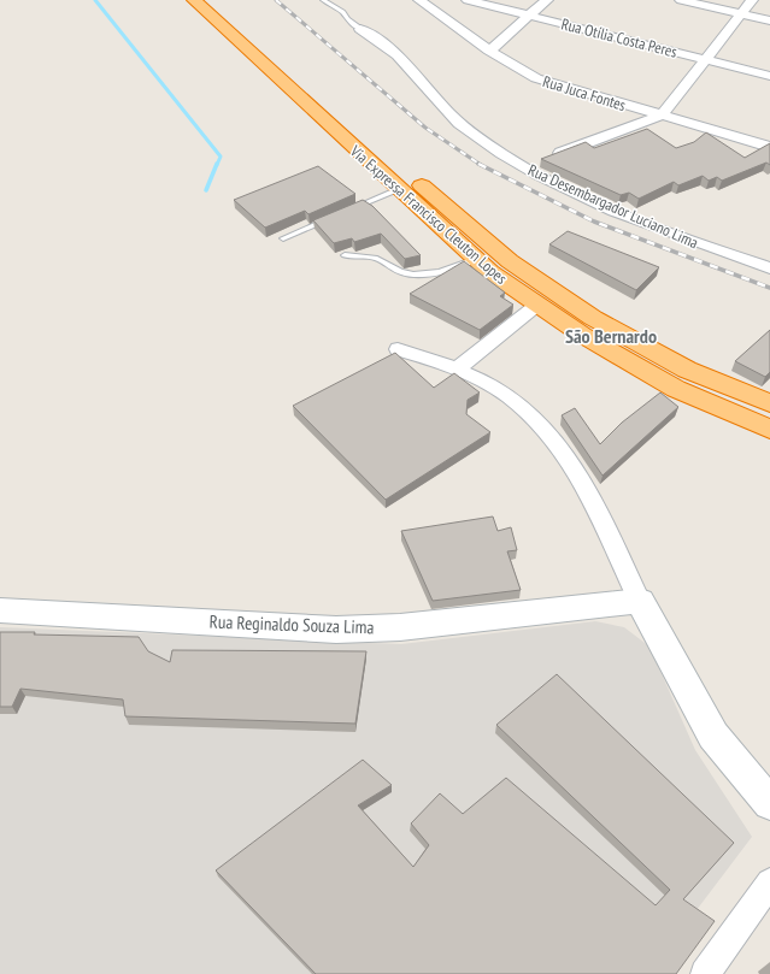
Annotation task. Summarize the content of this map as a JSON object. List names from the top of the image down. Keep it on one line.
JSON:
{"streets":{"highway":["Via Expressa Francisco Cleuton Lopes"],"street":["Rua Otília Costa Peres","Rua Juca Fontes","Rua Desembargador Luciano Lima","Rua Reginaldo Souza Lima"]},"districts":["São Bernardo"]}
